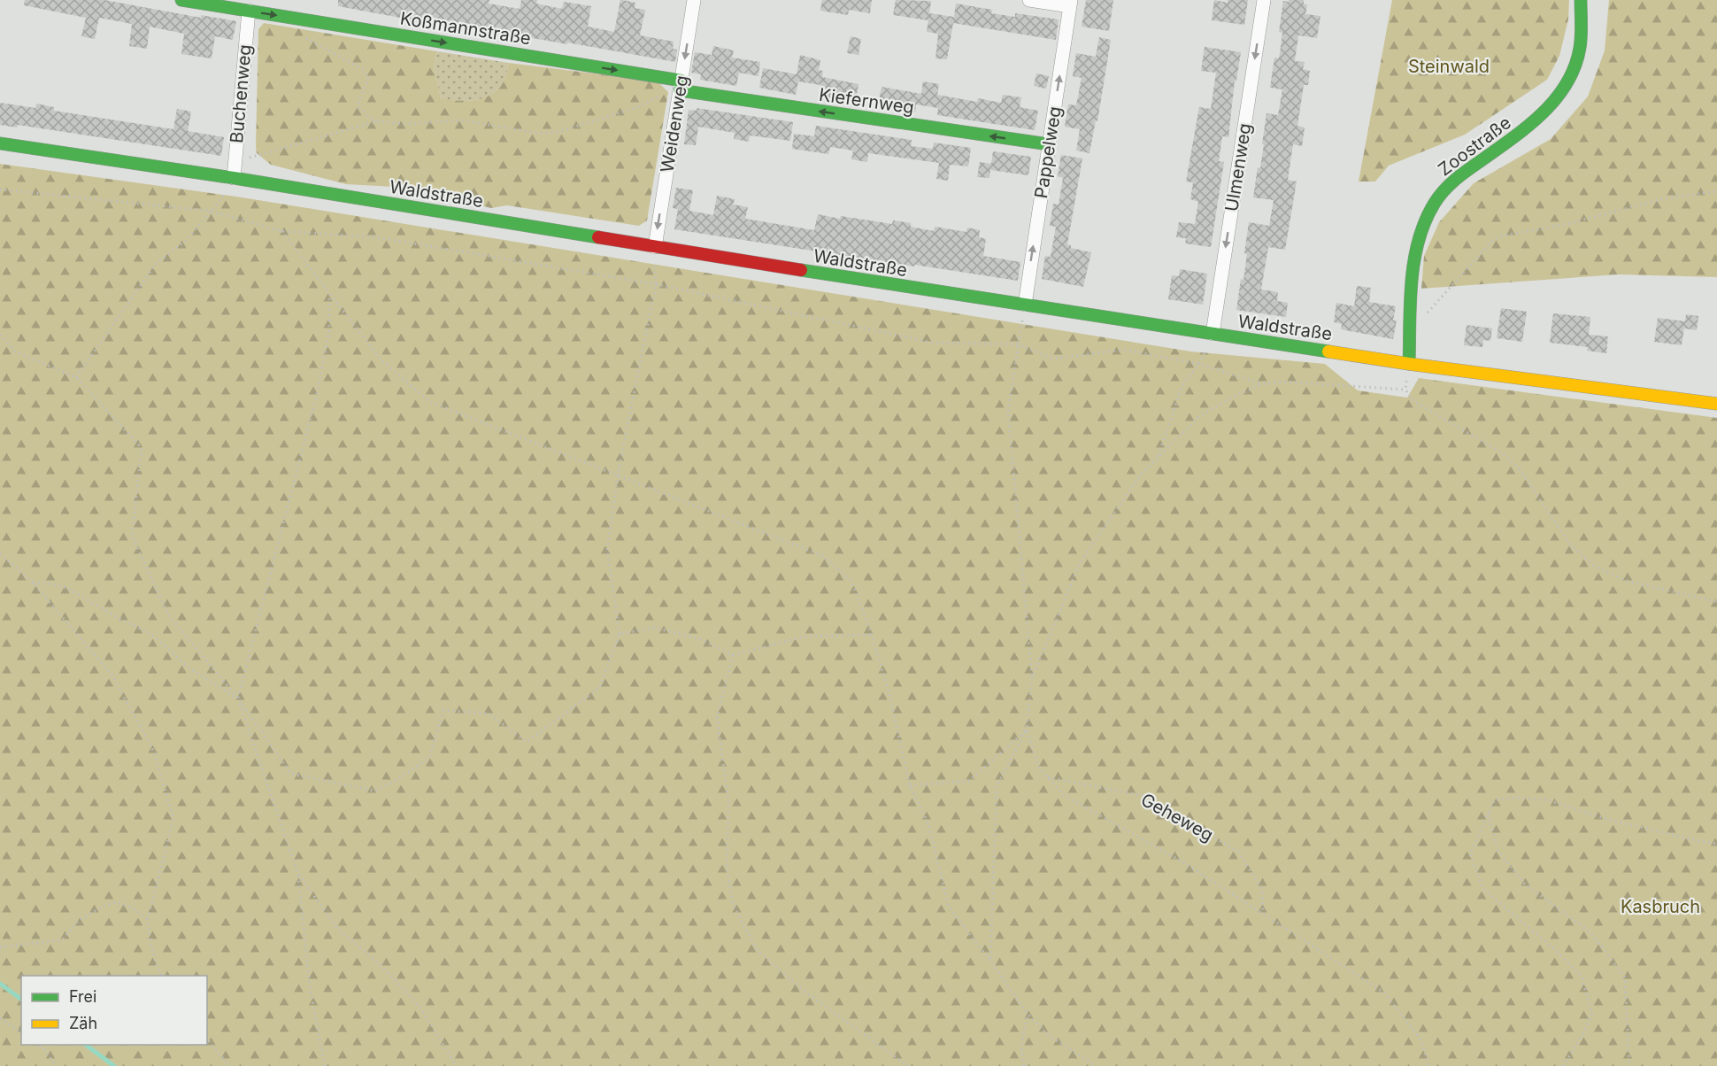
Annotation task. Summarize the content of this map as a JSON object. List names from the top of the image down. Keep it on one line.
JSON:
{"streets":{"street":["Koßmannstraße","Buchenweg","Kiefernweg","Weidenweg","Zoostraße","Pappelweg","Ulmenweg","Waldstraße"],"path":["Geheweg"]},"crossings":[["Koßmannstraße","Buchenweg"],["Koßmannstraße","Kiefernweg"],["Koßmannstraße","Weidenweg"],["Buchenweg","Waldstraße"],["Kiefernweg","Weidenweg"],["Kiefernweg","Pappelweg"],["Weidenweg","Waldstraße"],["Zoostraße","Waldstraße"],["Pappelweg","Waldstraße"],["Ulmenweg","Waldstraße"]],"one_way":["Koßmannstraße","Kiefernweg","Weidenweg","Pappelweg","Ulmenweg"],"parks":["Steinwald","Kasbruch"],"legend":["Frei","Zäh"]}
